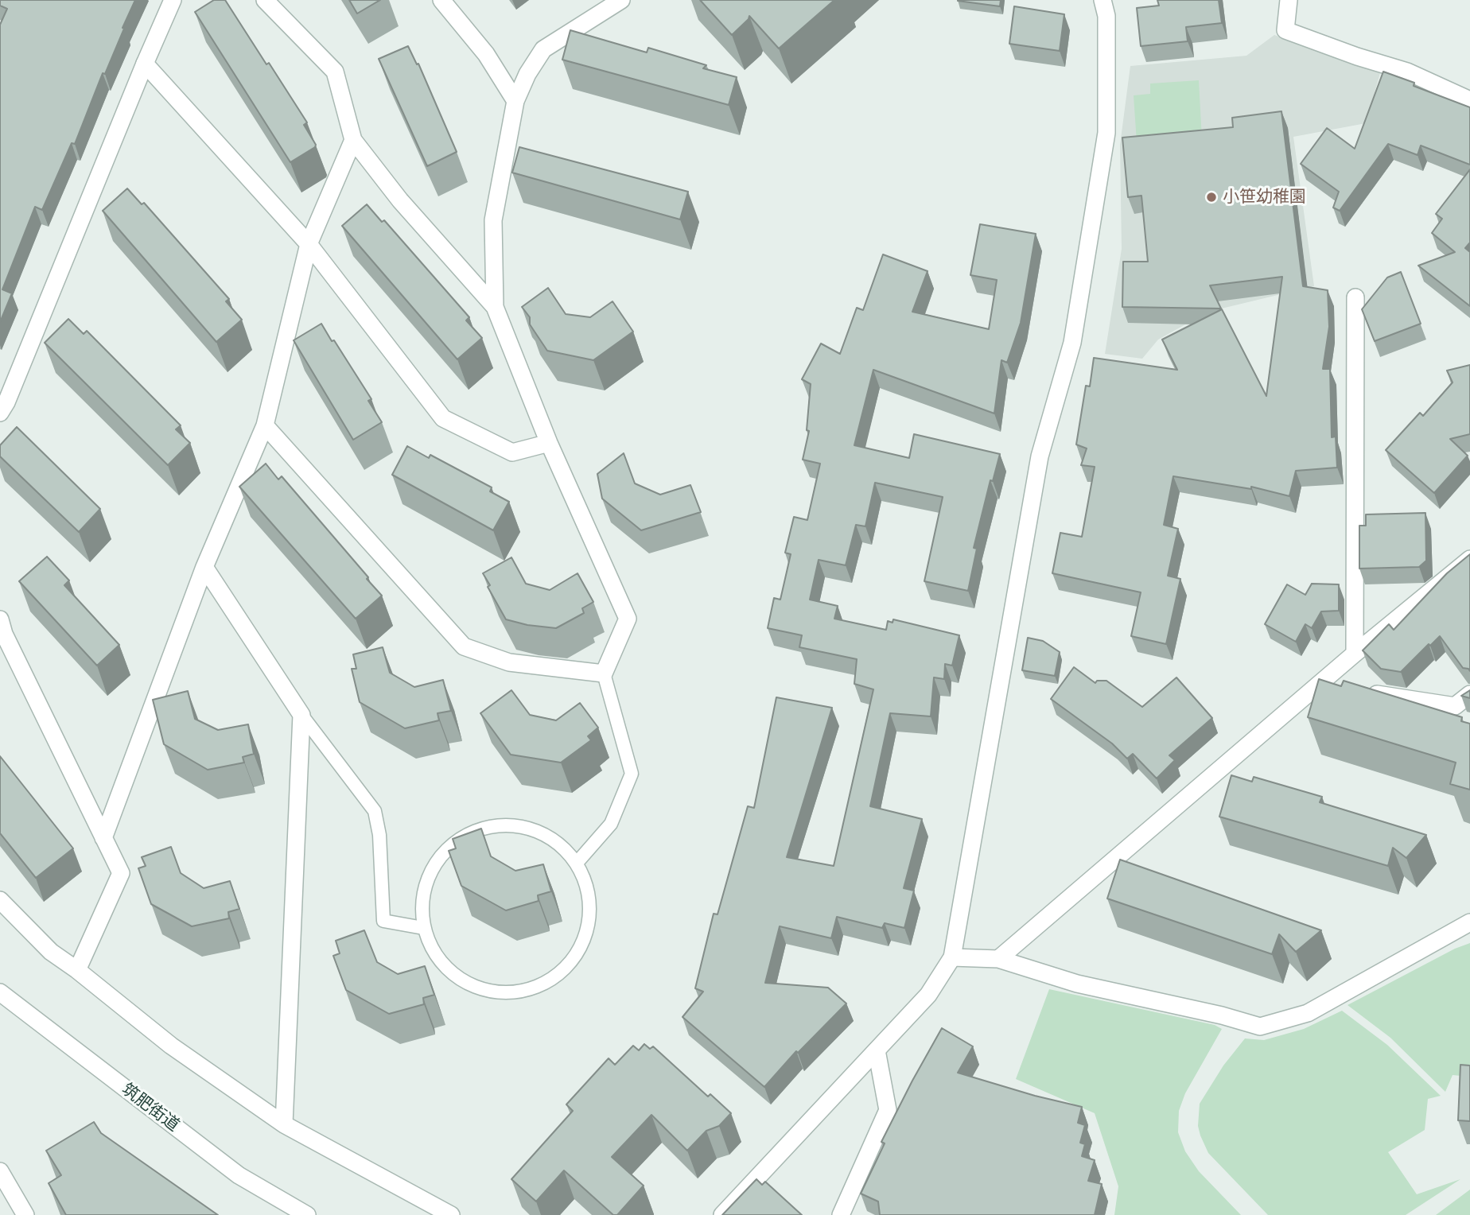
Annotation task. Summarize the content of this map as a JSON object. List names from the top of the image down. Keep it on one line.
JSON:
{"streets":{"street":["筑肥街道"]},"places":["小笹幼稚園"]}
